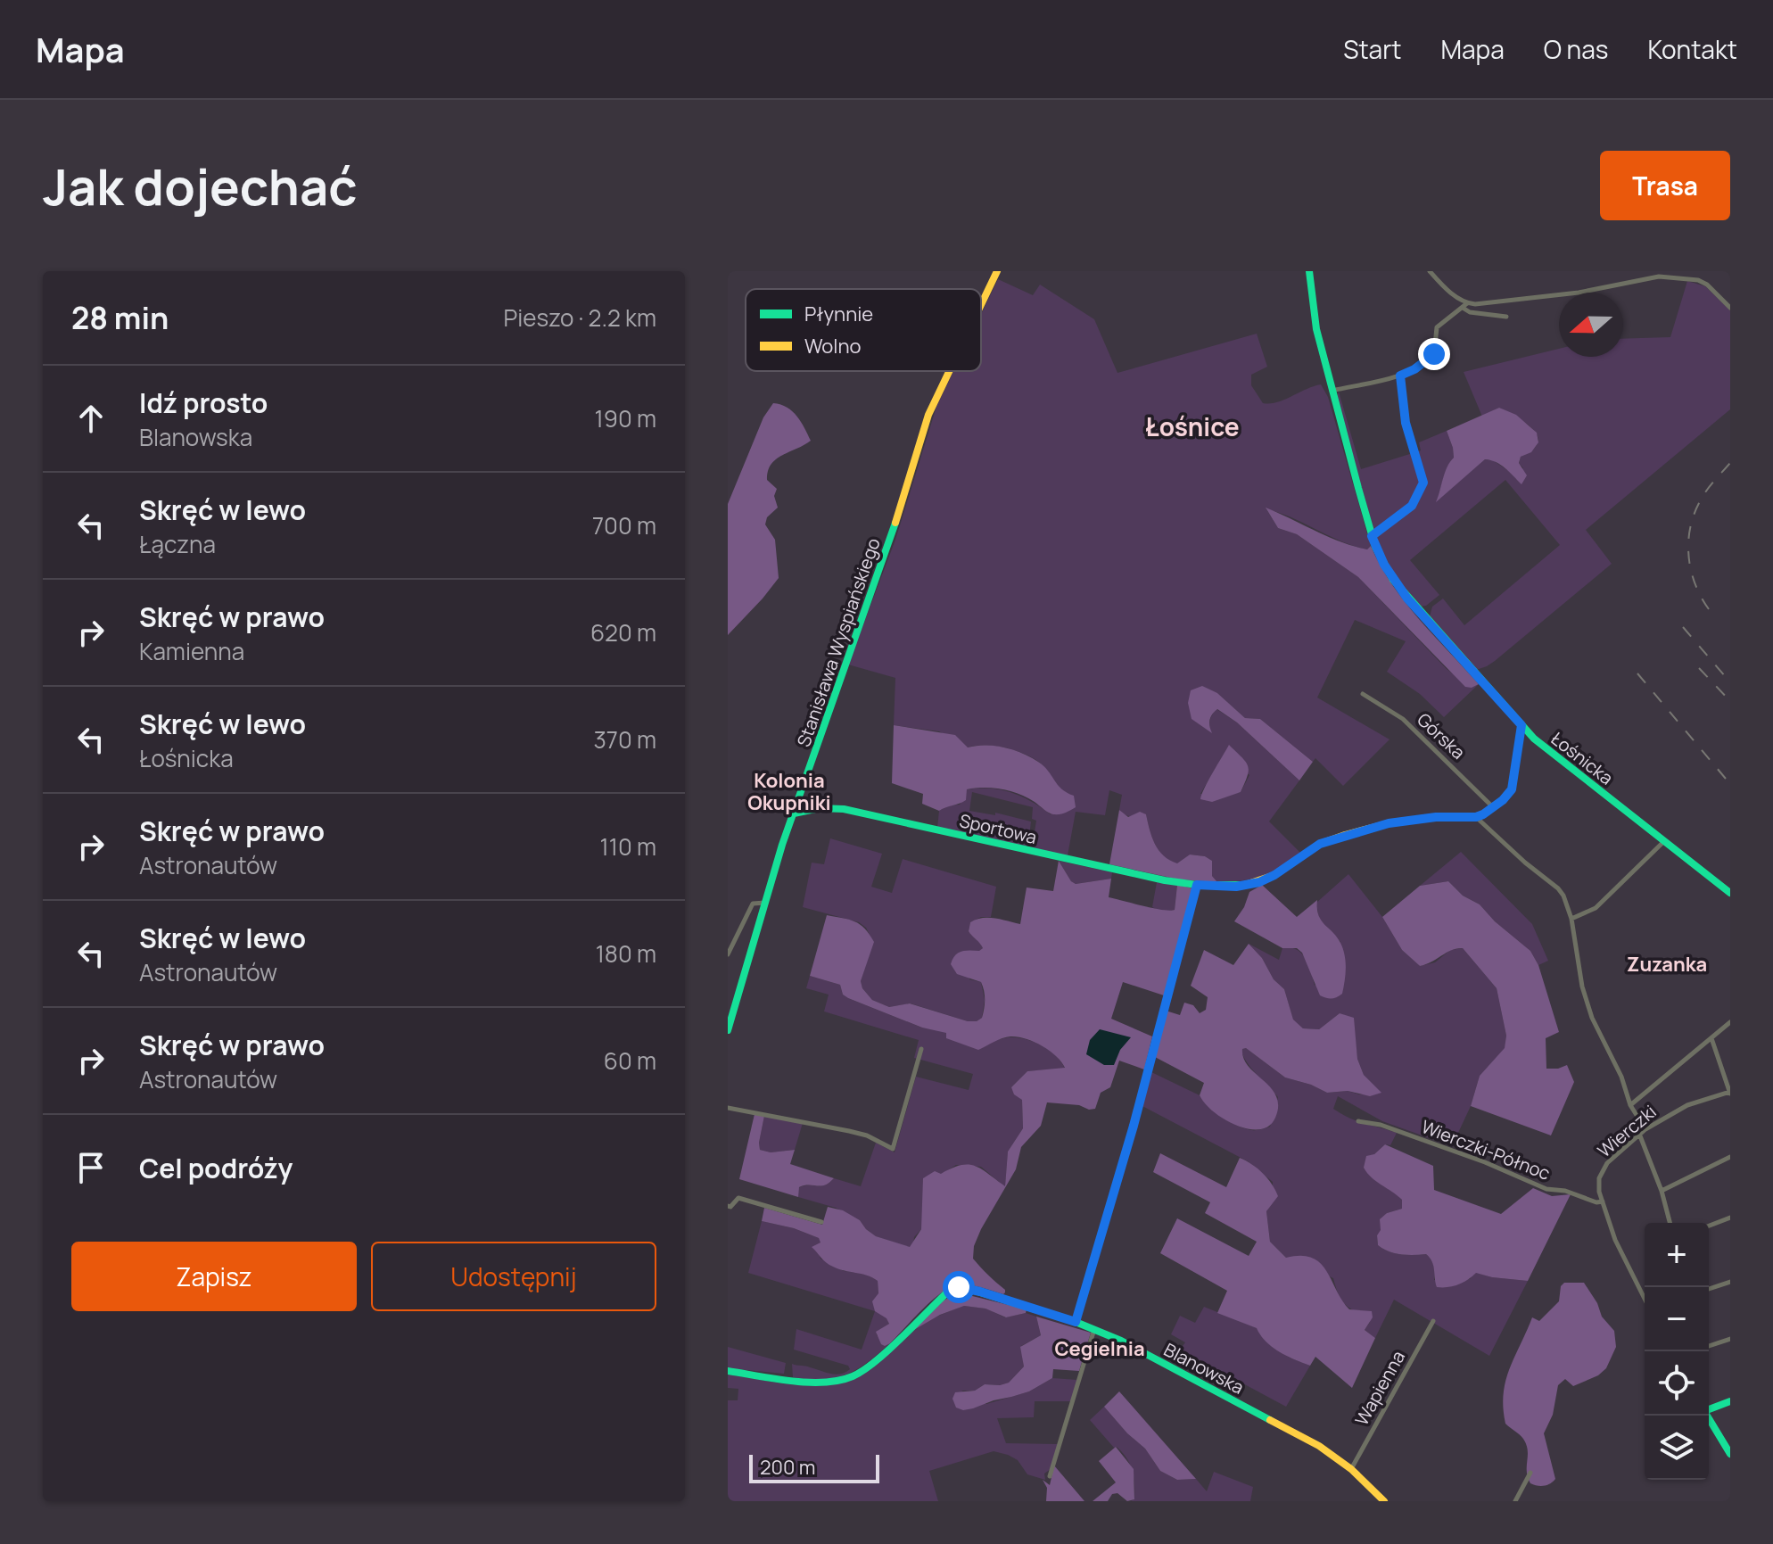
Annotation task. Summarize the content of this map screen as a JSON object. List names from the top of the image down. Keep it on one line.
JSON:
{"streets":{"street":["Stanisława Wyspiańskiego","Górska","Łośnicka","Sportowa","Wierczki","Wierczki-Północ","Blanowska","Wapienna"]},"crossings":[["Stanisława Wyspiańskiego","Sportowa"],["Wierczki","Wierczki-Północ"],["Blanowska","Wapienna"]],"districts":["Łośnice","Kolonia Okupniki","Zuzanka","Cegielnia"],"legend":["Płynnie","Wolno"],"scale_bar":"200 m","north":"left","page":{"header":"Mapa","nav":["Start","Mapa","O nas","Kontakt"],"buttons":["Trasa",["Zapisz","Udostępnij"]],"title":"Jak dojechać","heading":["28 min","Pieszo · 2.2 km"],"list":[["Idź prosto","Blanowska","190 m"],["Skręć w lewo","Łączna","700 m"],["Skręć w prawo","Kamienna","620 m"],["Skręć w lewo","Łośnicka","370 m"],["Skręć w prawo","Astronautów","110 m"],["Skręć w lewo","Astronautów","180 m"],["Skręć w prawo","Astronautów","60 m"],"Cel podróży"],"map_buttons":["+","−"],"scale":"200 m"}}
